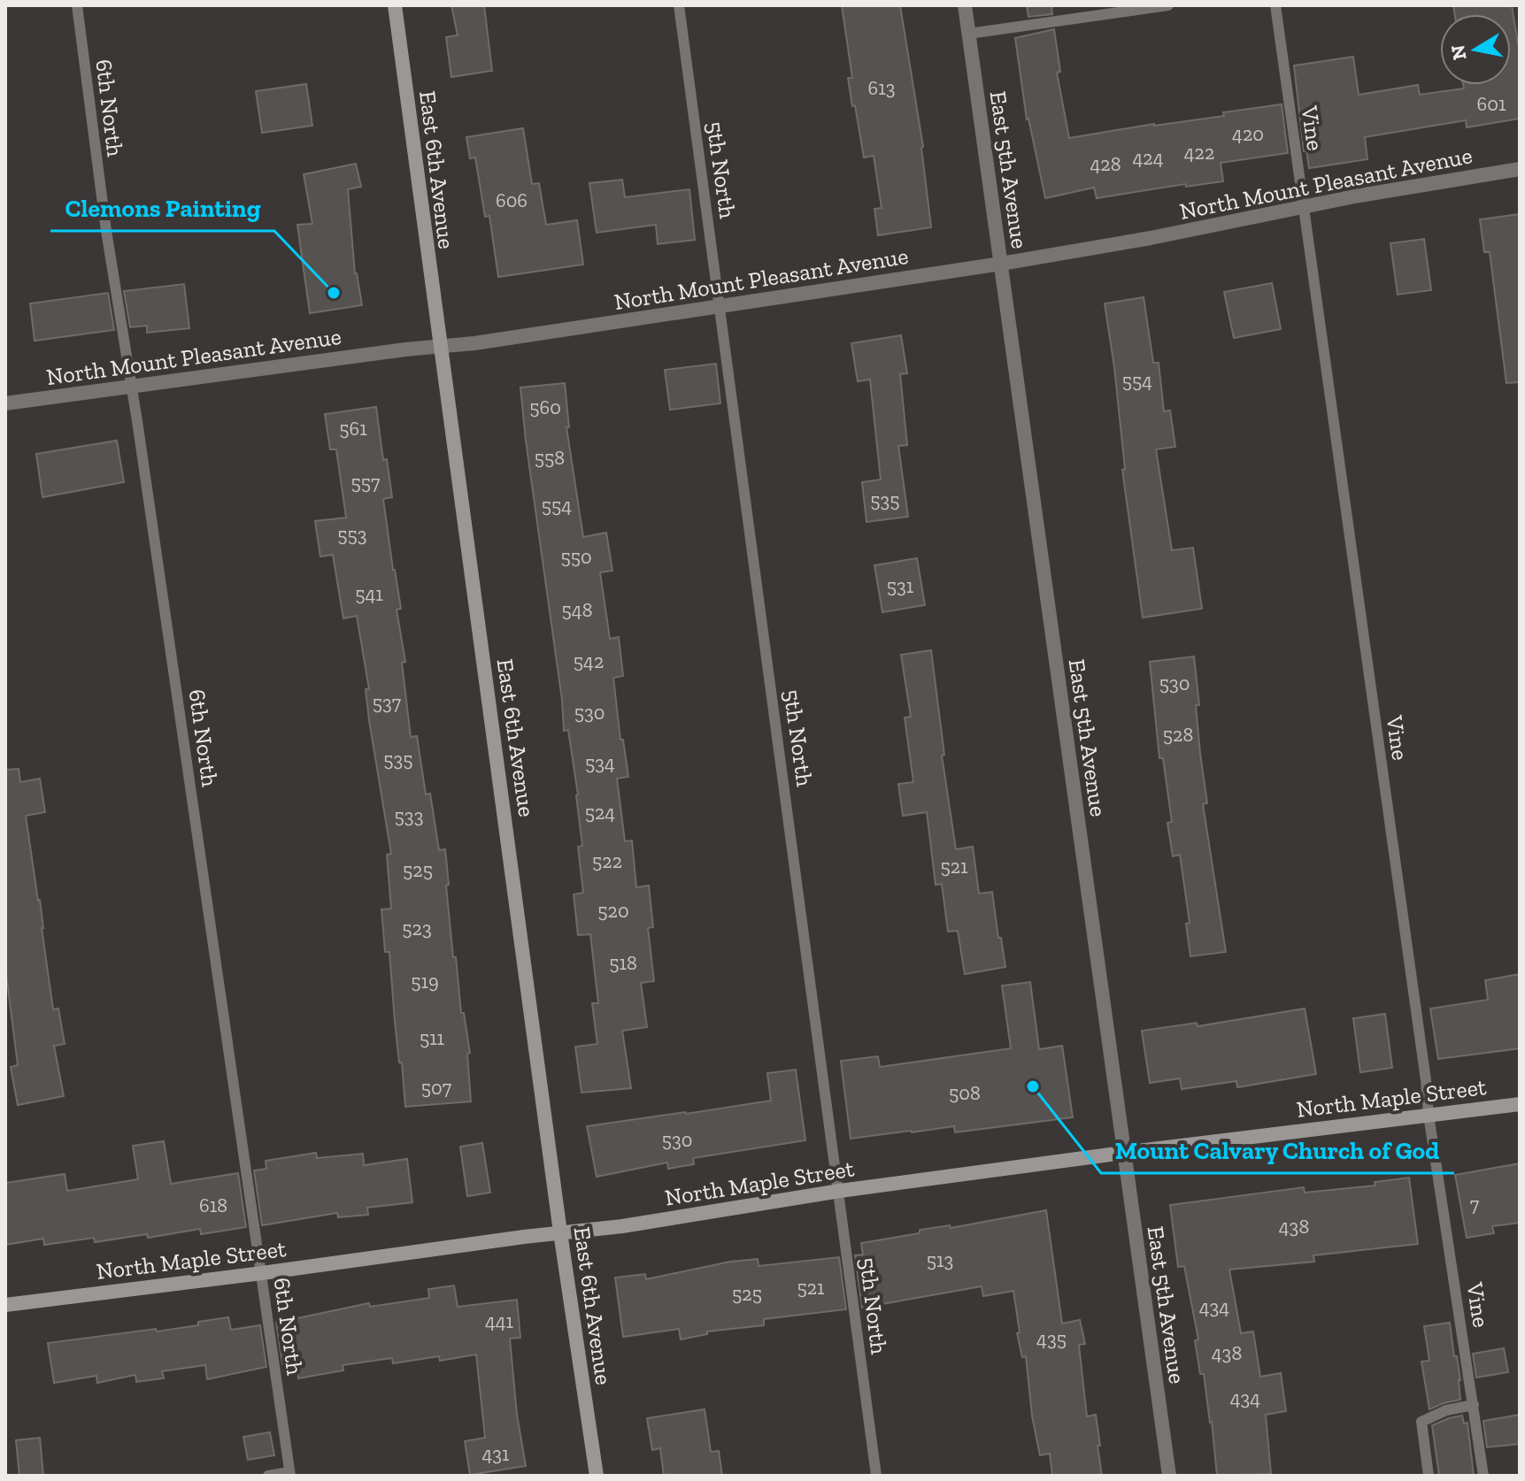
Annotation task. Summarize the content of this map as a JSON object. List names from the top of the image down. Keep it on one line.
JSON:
{"streets":{"street":["East 6th Avenue","East 5th Avenue","North Mount Pleasant Avenue","North Maple Street"],"lane":["6th North","Vine","5th North"]},"crossings":[["6th North","North Mount Pleasant Avenue"],["6th North","North Maple Street"],["Vine","North Mount Pleasant Avenue"],["Vine","North Maple Street"],["East 6th Avenue","North Mount Pleasant Avenue"],["East 6th Avenue","North Maple Street"],["5th North","North Mount Pleasant Avenue"],["5th North","North Maple Street"],["East 5th Avenue","North Mount Pleasant Avenue"],["East 5th Avenue","North Maple Street"]],"places":["Clemons Painting","Mount Calvary Church of God"],"house_numbers":["613","601","420","422","424","428","606","554","560","561","558","557","535","554","553","550","531","541","548","542","530","537","530","528","535","534","524","533","522","521","525","520","523","518","519","511","507","508","530","7","618","438","513","521","525","434","441","435","438","434","431"],"north":"left"}
